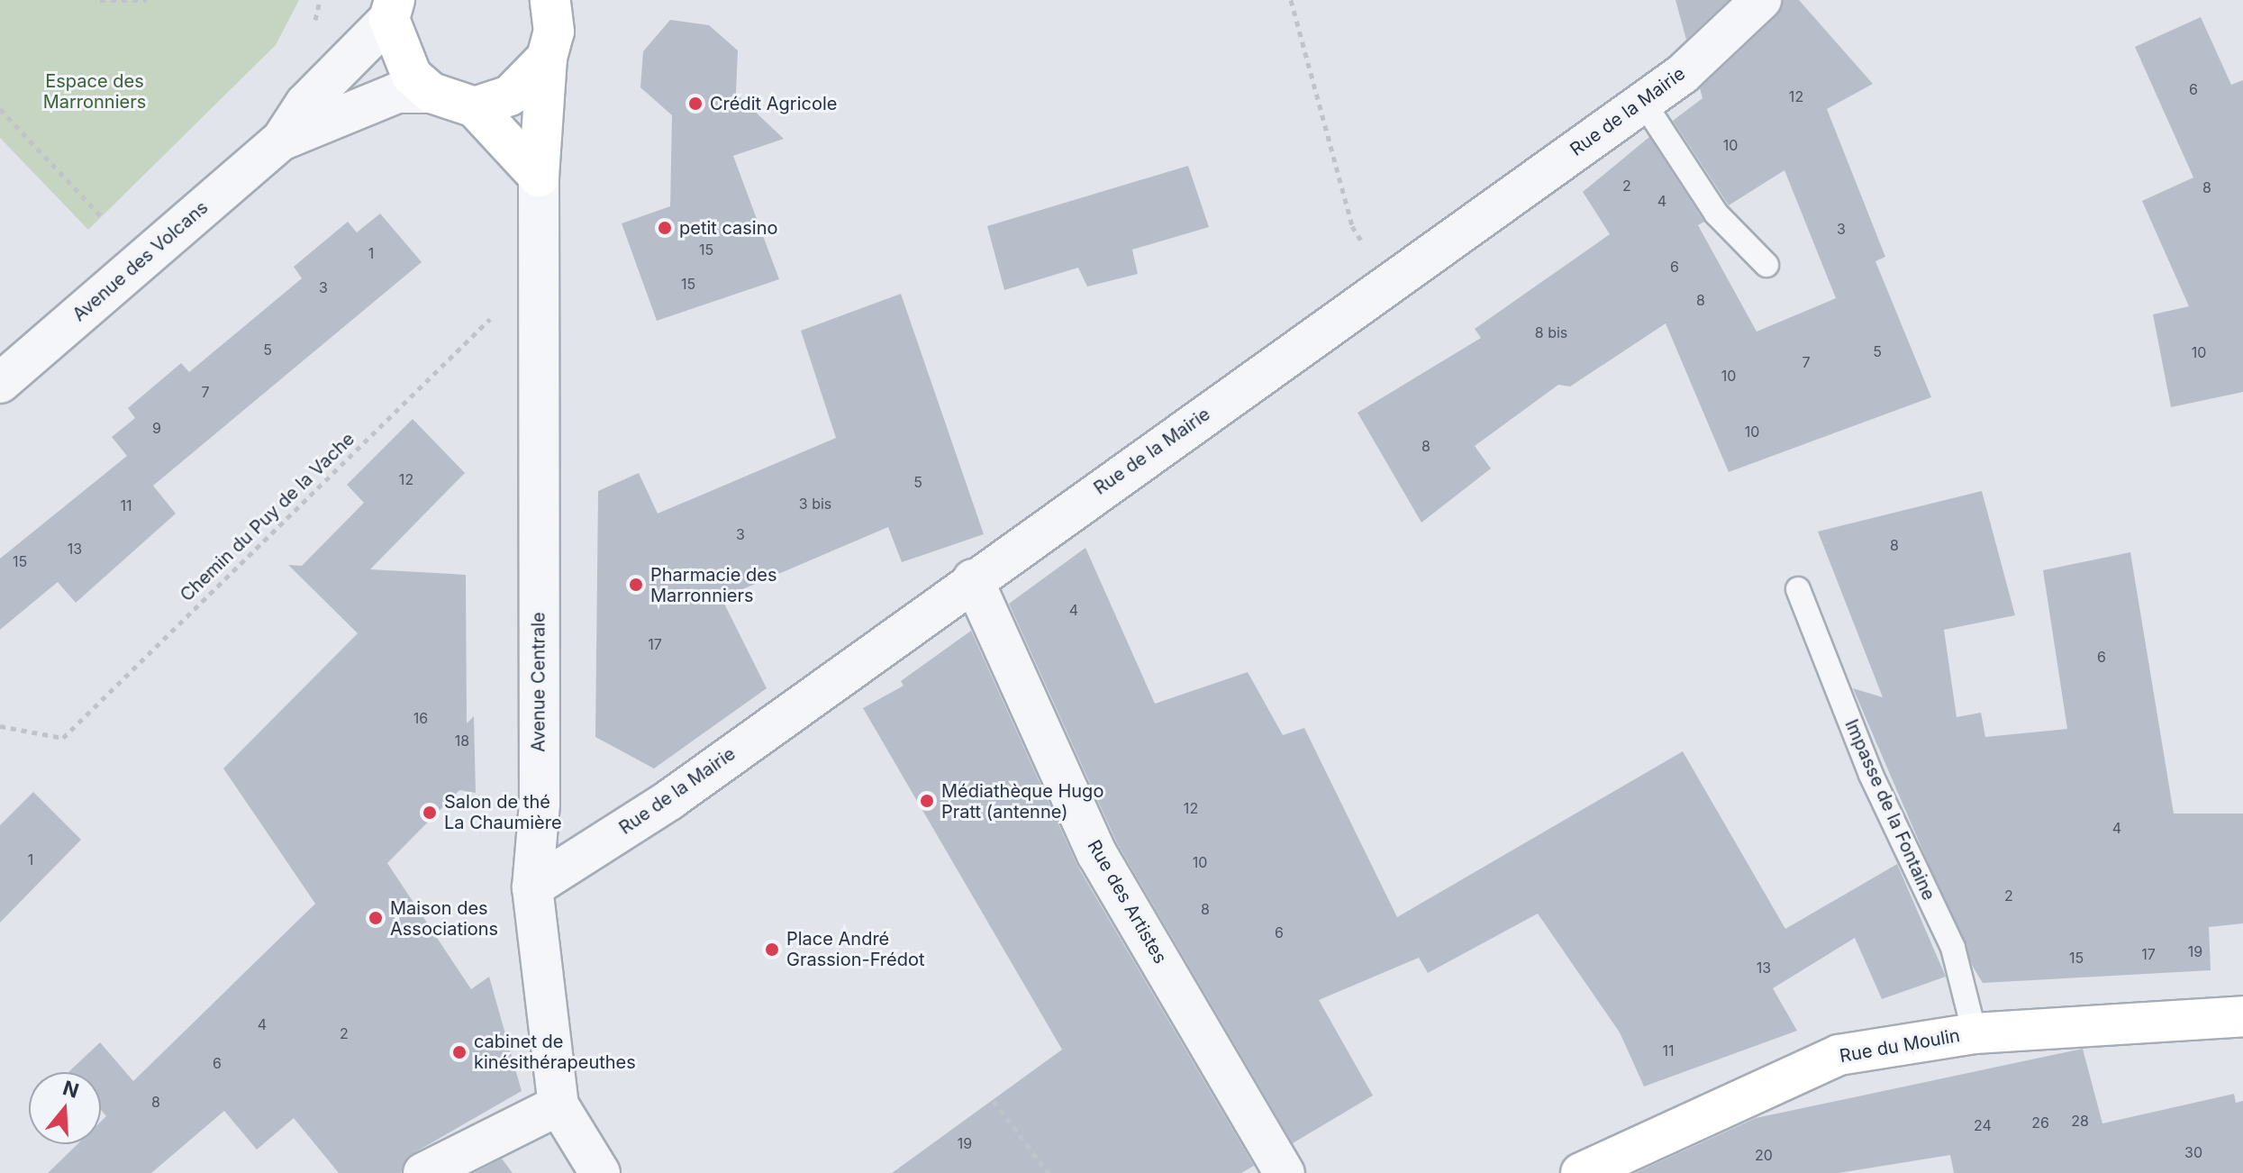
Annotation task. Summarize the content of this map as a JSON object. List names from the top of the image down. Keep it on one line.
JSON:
{"streets":{"main road":["Avenue Centrale","Rue du Moulin"],"street":["Rue de la Mairie","Avenue des Volcans","Rue des Artistes"],"lane":["Impasse de la Fontaine"],"path":["Chemin du Puy de la Vache"]},"crossings":[["Rue de la Mairie","Avenue Centrale"],["Rue de la Mairie","Rue des Artistes"],["Chemin du Puy de la Vache","Avenue Centrale"],["Impasse de la Fontaine","Rue du Moulin"]],"parks":["Espace des Marronniers"],"places":["Crédit Agricole","petit casino","Pharmacie des Marronniers","Médiathèque Hugo Pratt (antenne)","Salon de thé La Chaumière","Maison des Associations","Place André Grassion-Frédot","cabinet de kinésithérapeuthes"],"house_numbers":["6","12","10","2","8","4","3","15","1","6","15","3","8","8 bis","5","5","10","7","10","7","9","10","8","12","5","3 bis","11","3","8","13","15","4","17","6","16","18","12","4","1","10","2","8","6","19","17","15","13","4","2","11","6","8","28","26","24","19","30","20"],"north":"top"}
